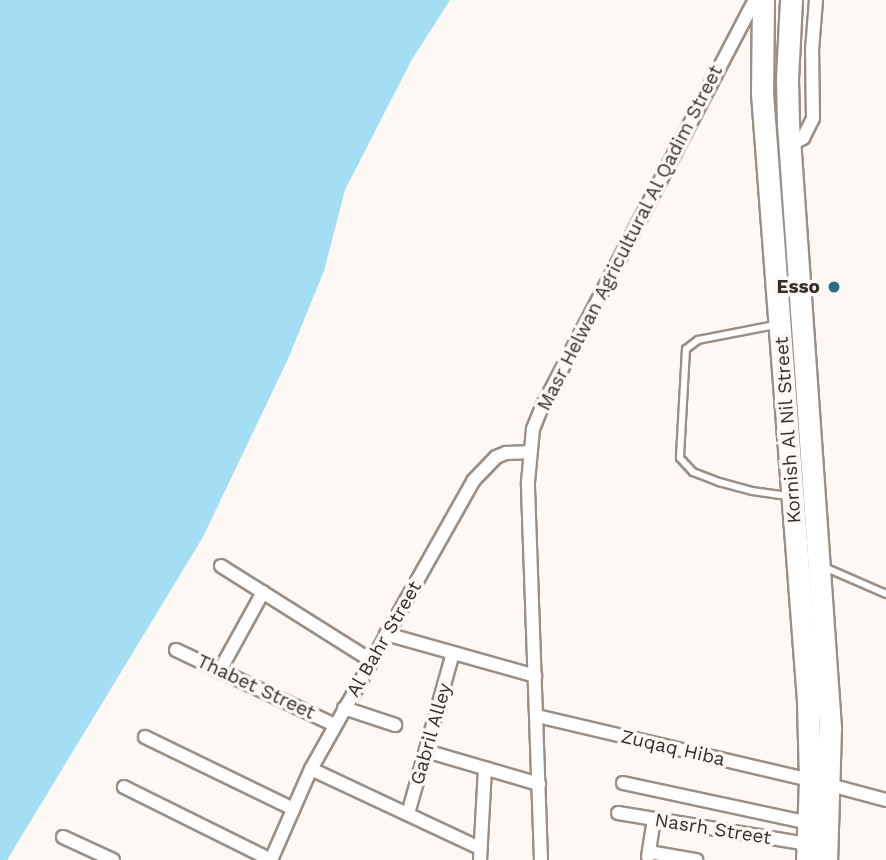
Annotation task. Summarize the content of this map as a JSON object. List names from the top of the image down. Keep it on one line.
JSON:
{"streets":{"highway":["Kornish Al Nil Street"],"street":["Masr Helwan Agricultural Al Qadim Street","Al Bahr Street","Thabet Street","Gabril Alley","Zuqaq Hiba","Nasrh Street"]},"crossings":[["Masr Helwan Agricultural Al Qadim Street","Al Bahr Street"],["Masr Helwan Agricultural Al Qadim Street","Zuqaq Hiba"],["Kornish Al Nil Street","Zuqaq Hiba"],["Kornish Al Nil Street","Nasrh Street"],["Al Bahr Street","Thabet Street"]],"places":["Esso"]}
